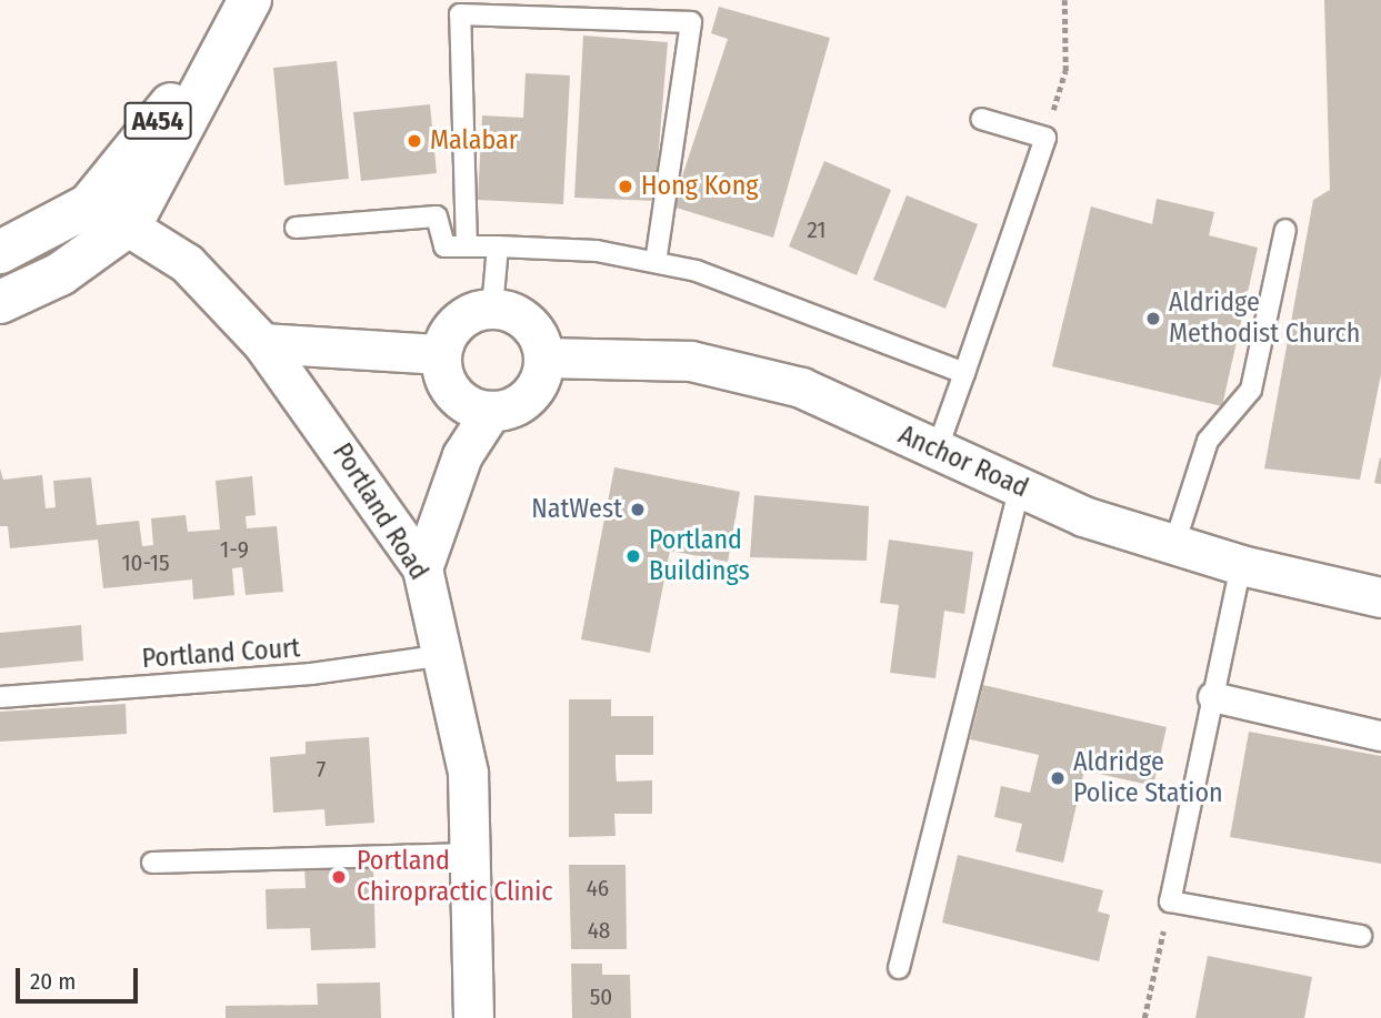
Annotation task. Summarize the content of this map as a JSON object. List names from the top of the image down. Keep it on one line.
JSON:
{"streets":{"main road":["A454"],"street":["Anchor Road","Portland Road"],"lane":["Portland Court"]},"crossings":[["A454","Portland Road"],["Portland Road","Portland Court"]],"places":["Malabar","Hong Kong","Aldridge Methodist Church","NatWest","Portland Buildings","Aldridge Police Station","Portland Chiropractic Clinic"],"house_numbers":["21","1-9","10-15","7","46","48","50"],"scale_bar":"20 m"}
